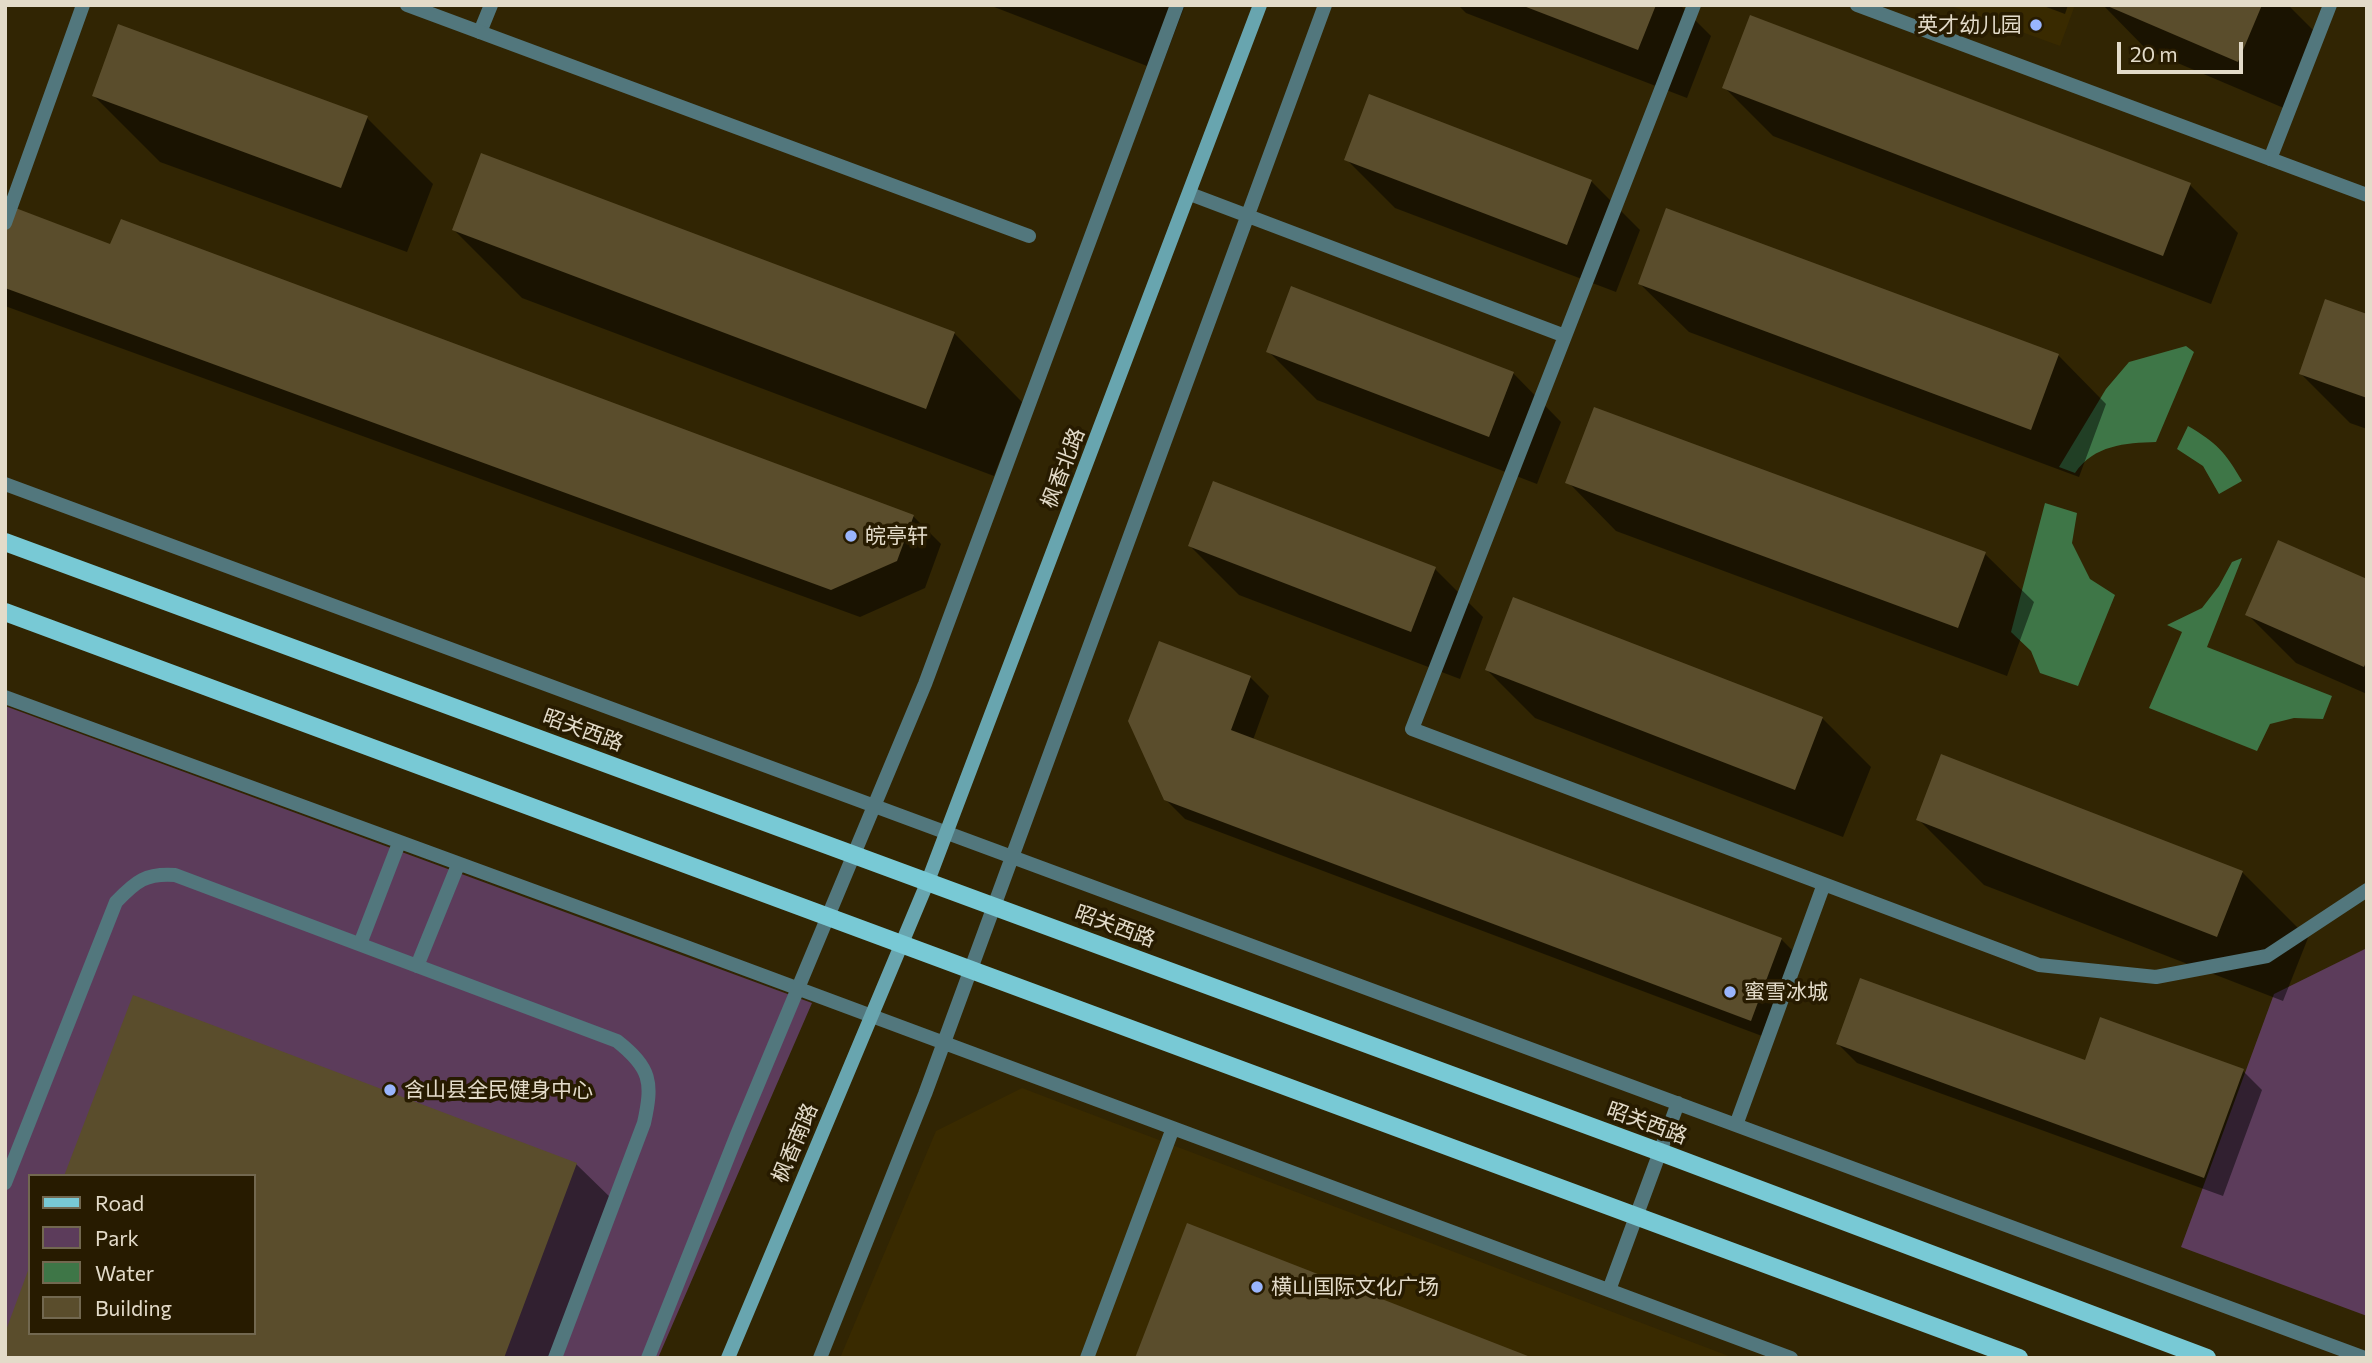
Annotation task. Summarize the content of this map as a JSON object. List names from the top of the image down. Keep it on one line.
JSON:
{"streets":{"main road":["枫香北路","昭关西路","枫香南路"]},"crossings":[["枫香北路","昭关西路"],["枫香北路","枫香南路"]],"places":["英才幼儿园","皖亭轩","蜜雪冰城","含山县全民健身中心","横山国际文化广场"],"legend":["Road","Park","Water","Building"],"scale_bar":"20 m"}
